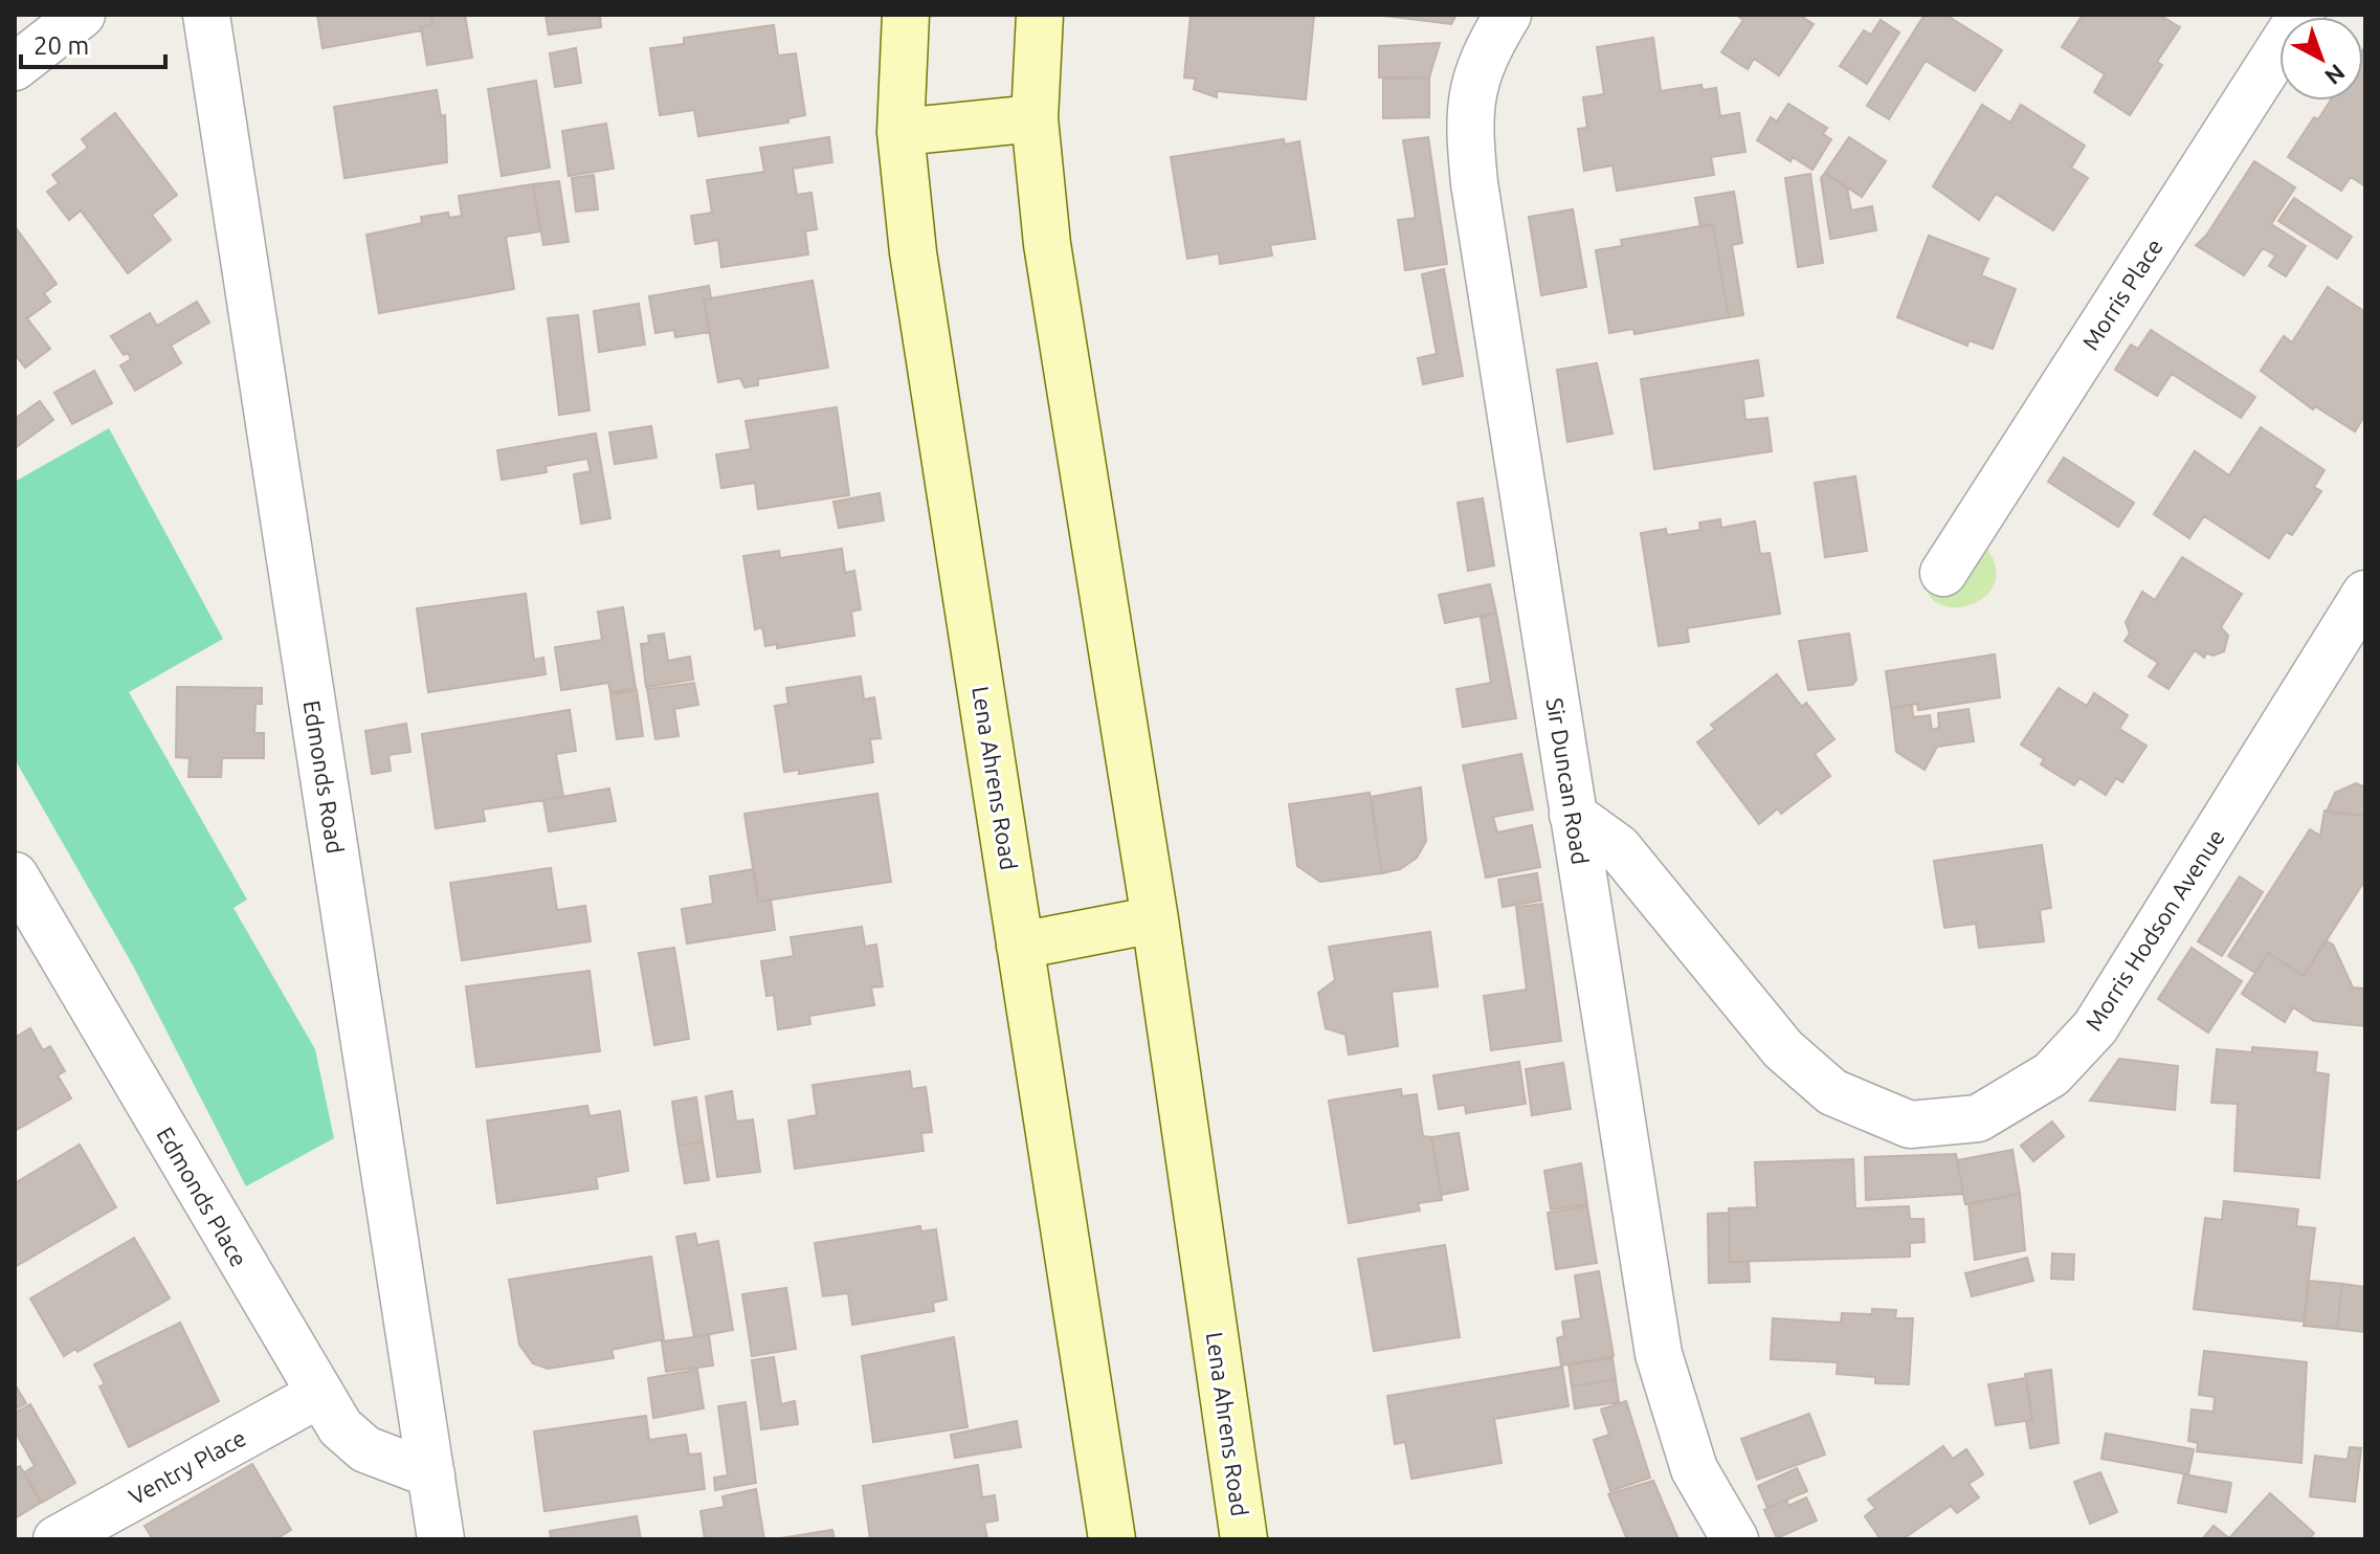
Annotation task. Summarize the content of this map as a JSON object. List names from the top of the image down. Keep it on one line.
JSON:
{"streets":{"main road":["Lena Ahrens Road"],"street":["Morris Place","Edmonds Road","Sir Duncan Road","Morris Hodson Avenue","Edmonds Place","Ventry Place"]},"crossings":[["Edmonds Road","Edmonds Place"],["Sir Duncan Road","Morris Hodson Avenue"],["Edmonds Place","Ventry Place"]],"scale_bar":"20 m","north":"bottom right"}
